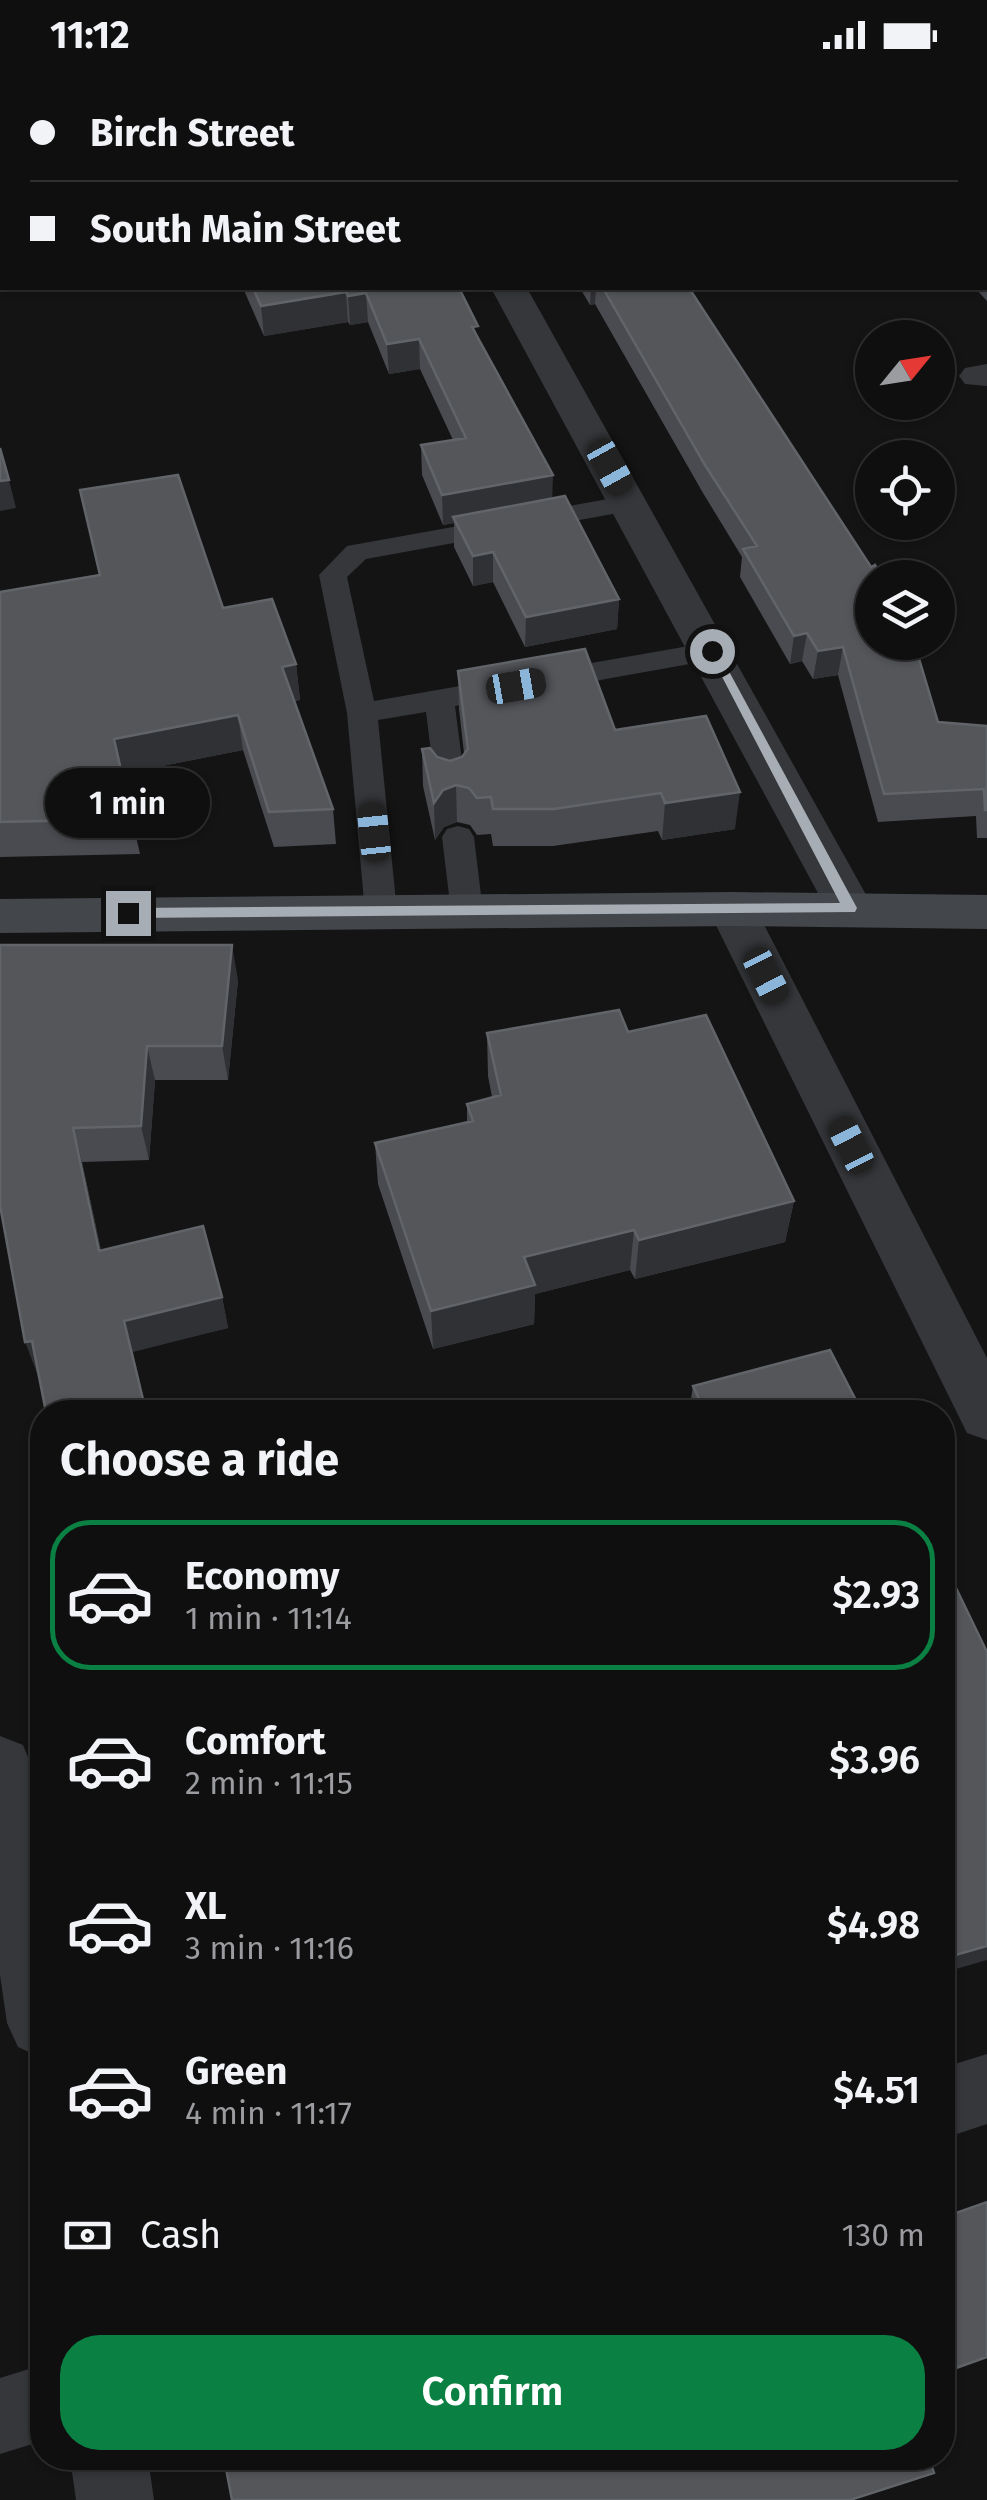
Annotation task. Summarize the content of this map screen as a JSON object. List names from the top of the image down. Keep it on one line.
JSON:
{"north":"top right","page":{"status":"11:12","banner":["Birch Street","South Main Street"],"bubble":"1 min","heading":"Choose a ride","list":[{"name":"Economy","note":"1 min · 11:14","value":"$2.93"},{"name":"Comfort","note":"2 min · 11:15","value":"$3.96"},{"name":"XL","note":"3 min · 11:16","value":"$4.98"},{"name":"Green","note":"4 min · 11:17","value":"$4.51"}],"pay":["Cash","130 m"],"buttons":"Confirm"}}
